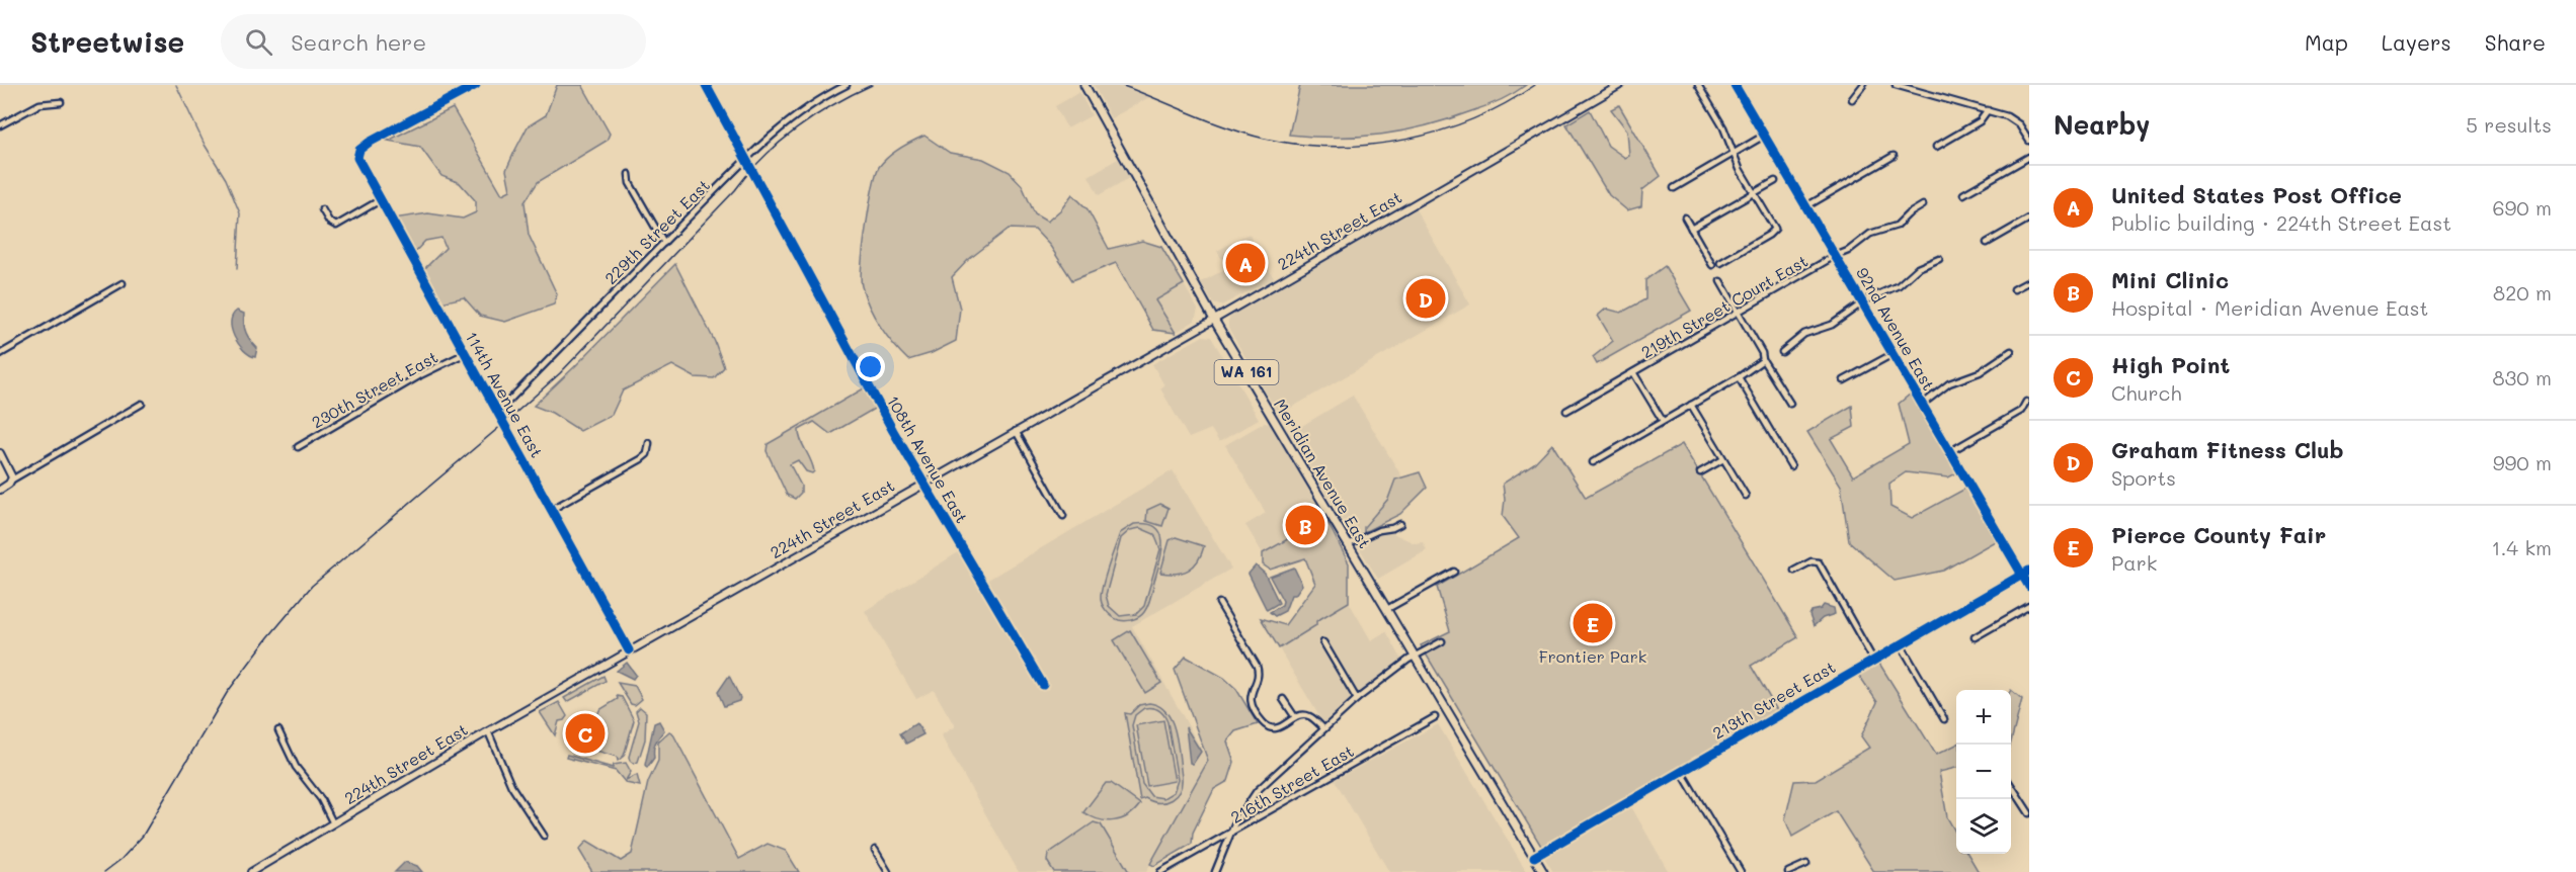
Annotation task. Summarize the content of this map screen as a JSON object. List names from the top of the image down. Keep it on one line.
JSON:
{"streets":{"main road":["224th Street East","92nd Avenue East","WA 161","108th Avenue East","Meridian Avenue East"],"street":["229th Street East","219th Street Court East","230th Street East","114th Avenue East","213th Street East","216th Street East"]},"crossings":[["224th Street East","114th Avenue East"],["224th Street East","108th Avenue East"],["224th Street East","Meridian Avenue East"],["229th Street East","114th Avenue East"],["229th Street East","108th Avenue East"],["219th Street Court East","92nd Avenue East"],["92nd Avenue East","213th Street East"],["230th Street East","114th Avenue East"],["Meridian Avenue East","213th Street East"]],"parks":["Frontier Park"],"page":{"header":"Streetwise","search":"Search here","nav":["Map","Layers","Share"],"heading":["Nearby","5 results"],"list":[{"mark":"A","name":"United States Post Office","note":"Public building · 224th Street East","value":"690 m"},{"mark":"B","name":"Mini Clinic","note":"Hospital · Meridian Avenue East","value":"820 m"},{"mark":"C","name":"High Point","note":"Church","value":"830 m"},{"mark":"D","name":"Graham Fitness Club","note":"Sports","value":"990 m"},{"mark":"E","name":"Pierce County Fair","note":"Park","value":"1.4 km"}],"pins":["A","D","B","E","C"],"map_buttons":["+","−"]}}
